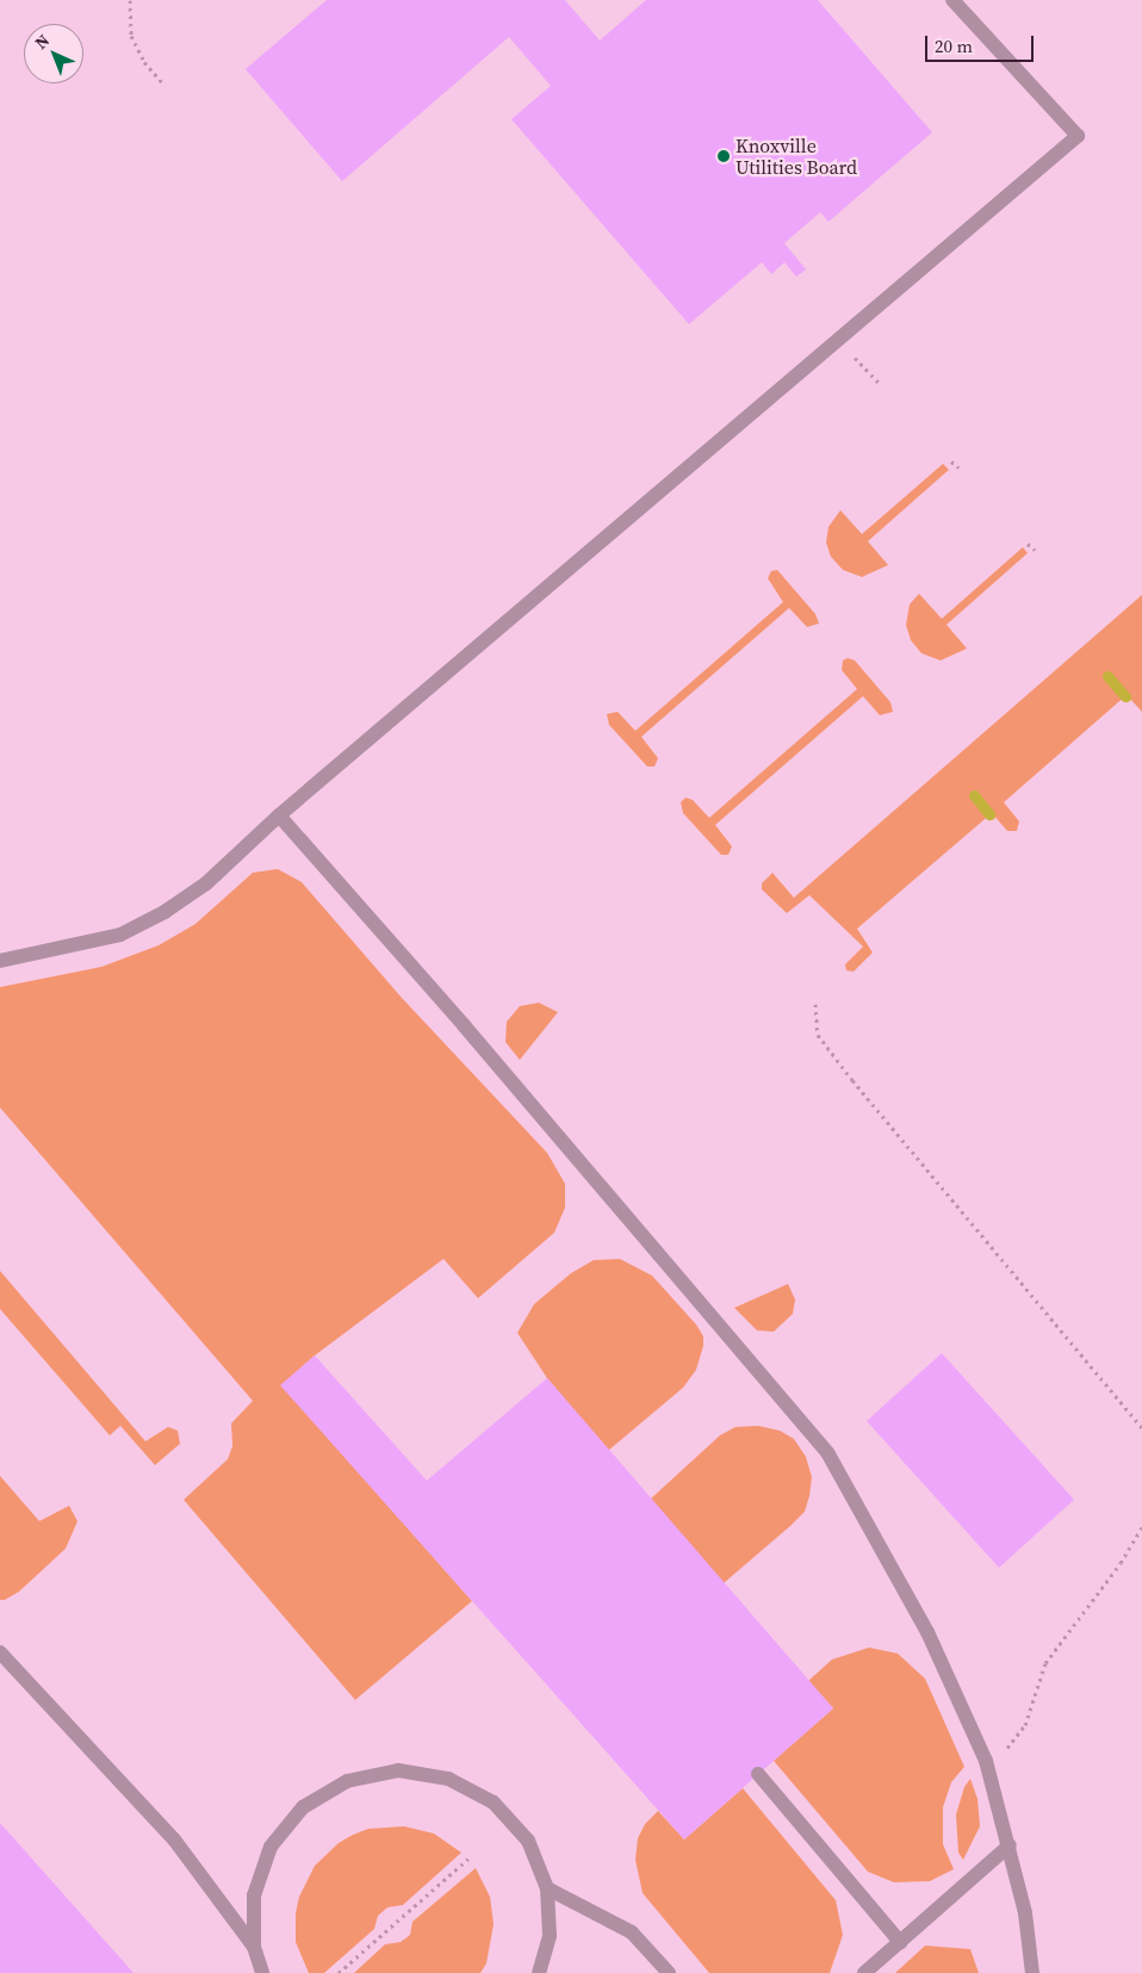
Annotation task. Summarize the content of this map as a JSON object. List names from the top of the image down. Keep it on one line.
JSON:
{"places":["Knoxville Utilities Board"],"scale_bar":"20 m","north":"top left"}
